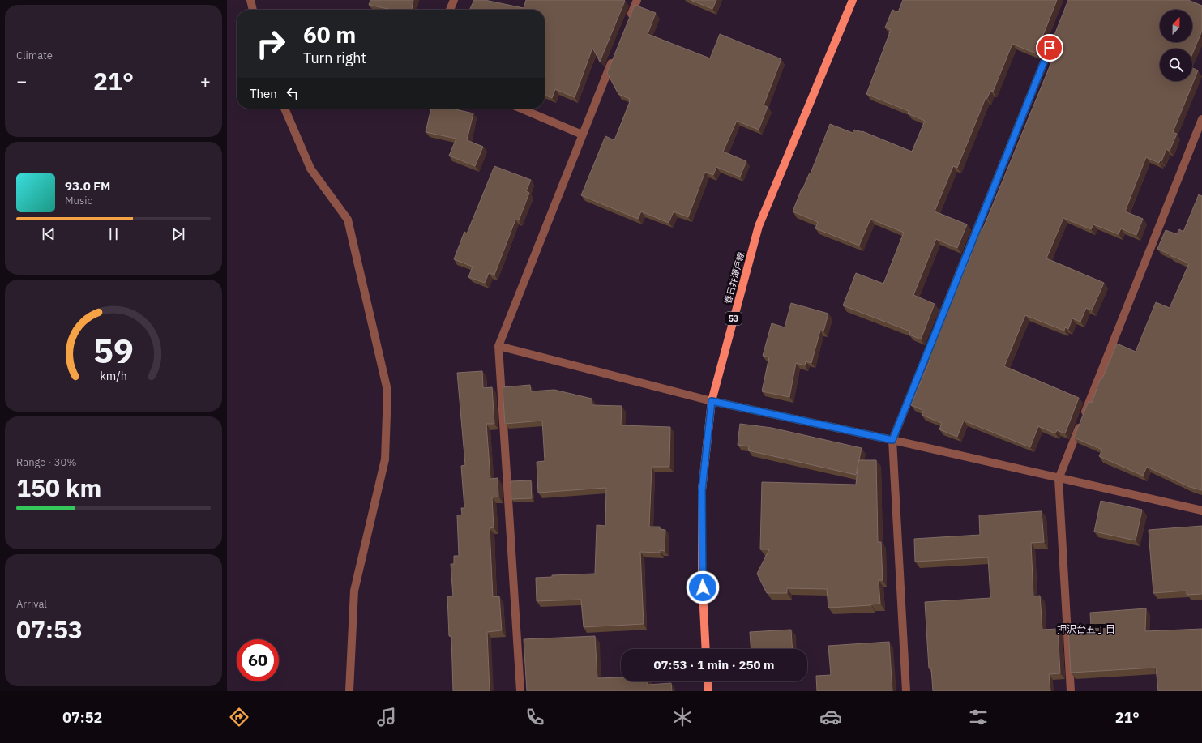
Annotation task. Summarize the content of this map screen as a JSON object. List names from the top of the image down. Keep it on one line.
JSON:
{"streets":{"main road":["春日井瀬戸線","53"]},"districts":["押沢台五丁目"],"north":"top","page":{"tile":["Climate",["Range · 30%","150 km"],["Arrival","07:53"]],"turn":["60 m","Turn right"],"heat":["−","21°","+"],"then":"Then","song":["93.0 FM","Music"],"limit":"60","trip":"07:53 · 1 min · 250 m","tabs":["07:52","21°"],"gauge":["59","km/h"]}}
